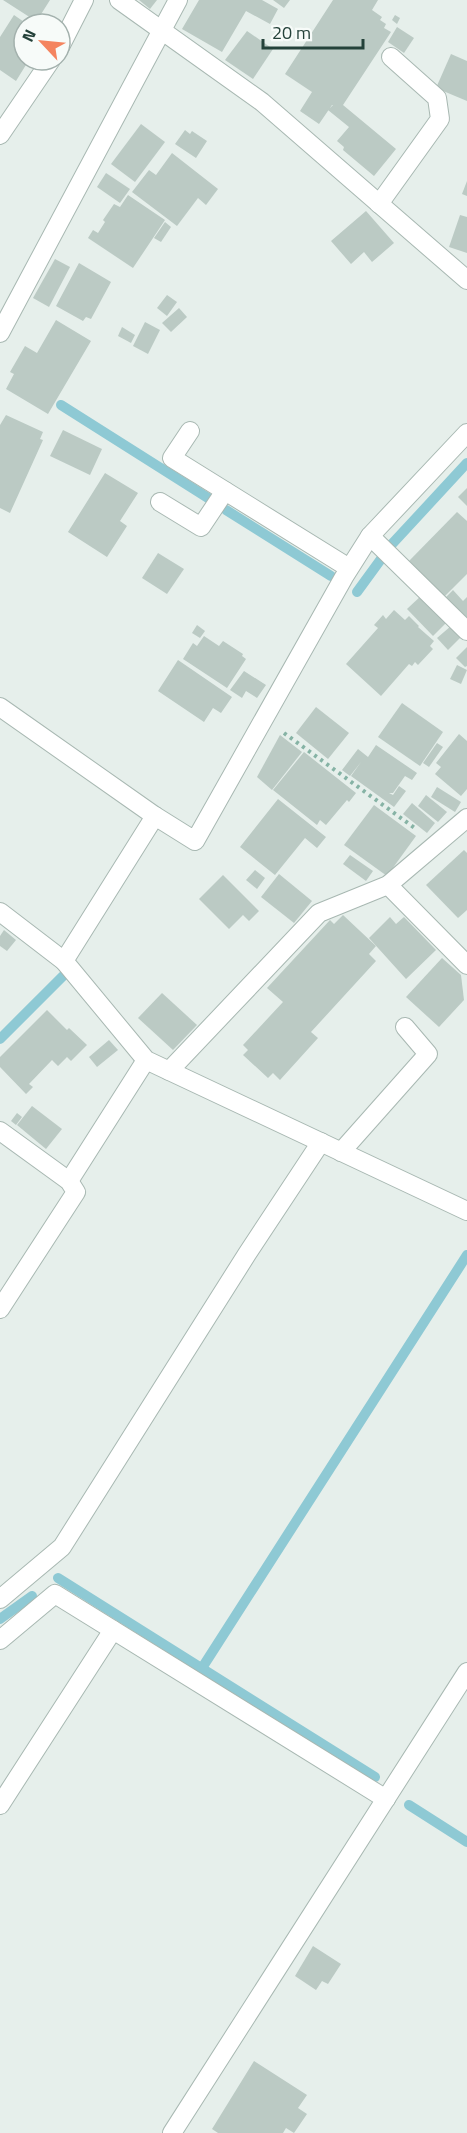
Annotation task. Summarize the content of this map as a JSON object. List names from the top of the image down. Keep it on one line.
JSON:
{"scale_bar":"20 m","north":"top left"}
